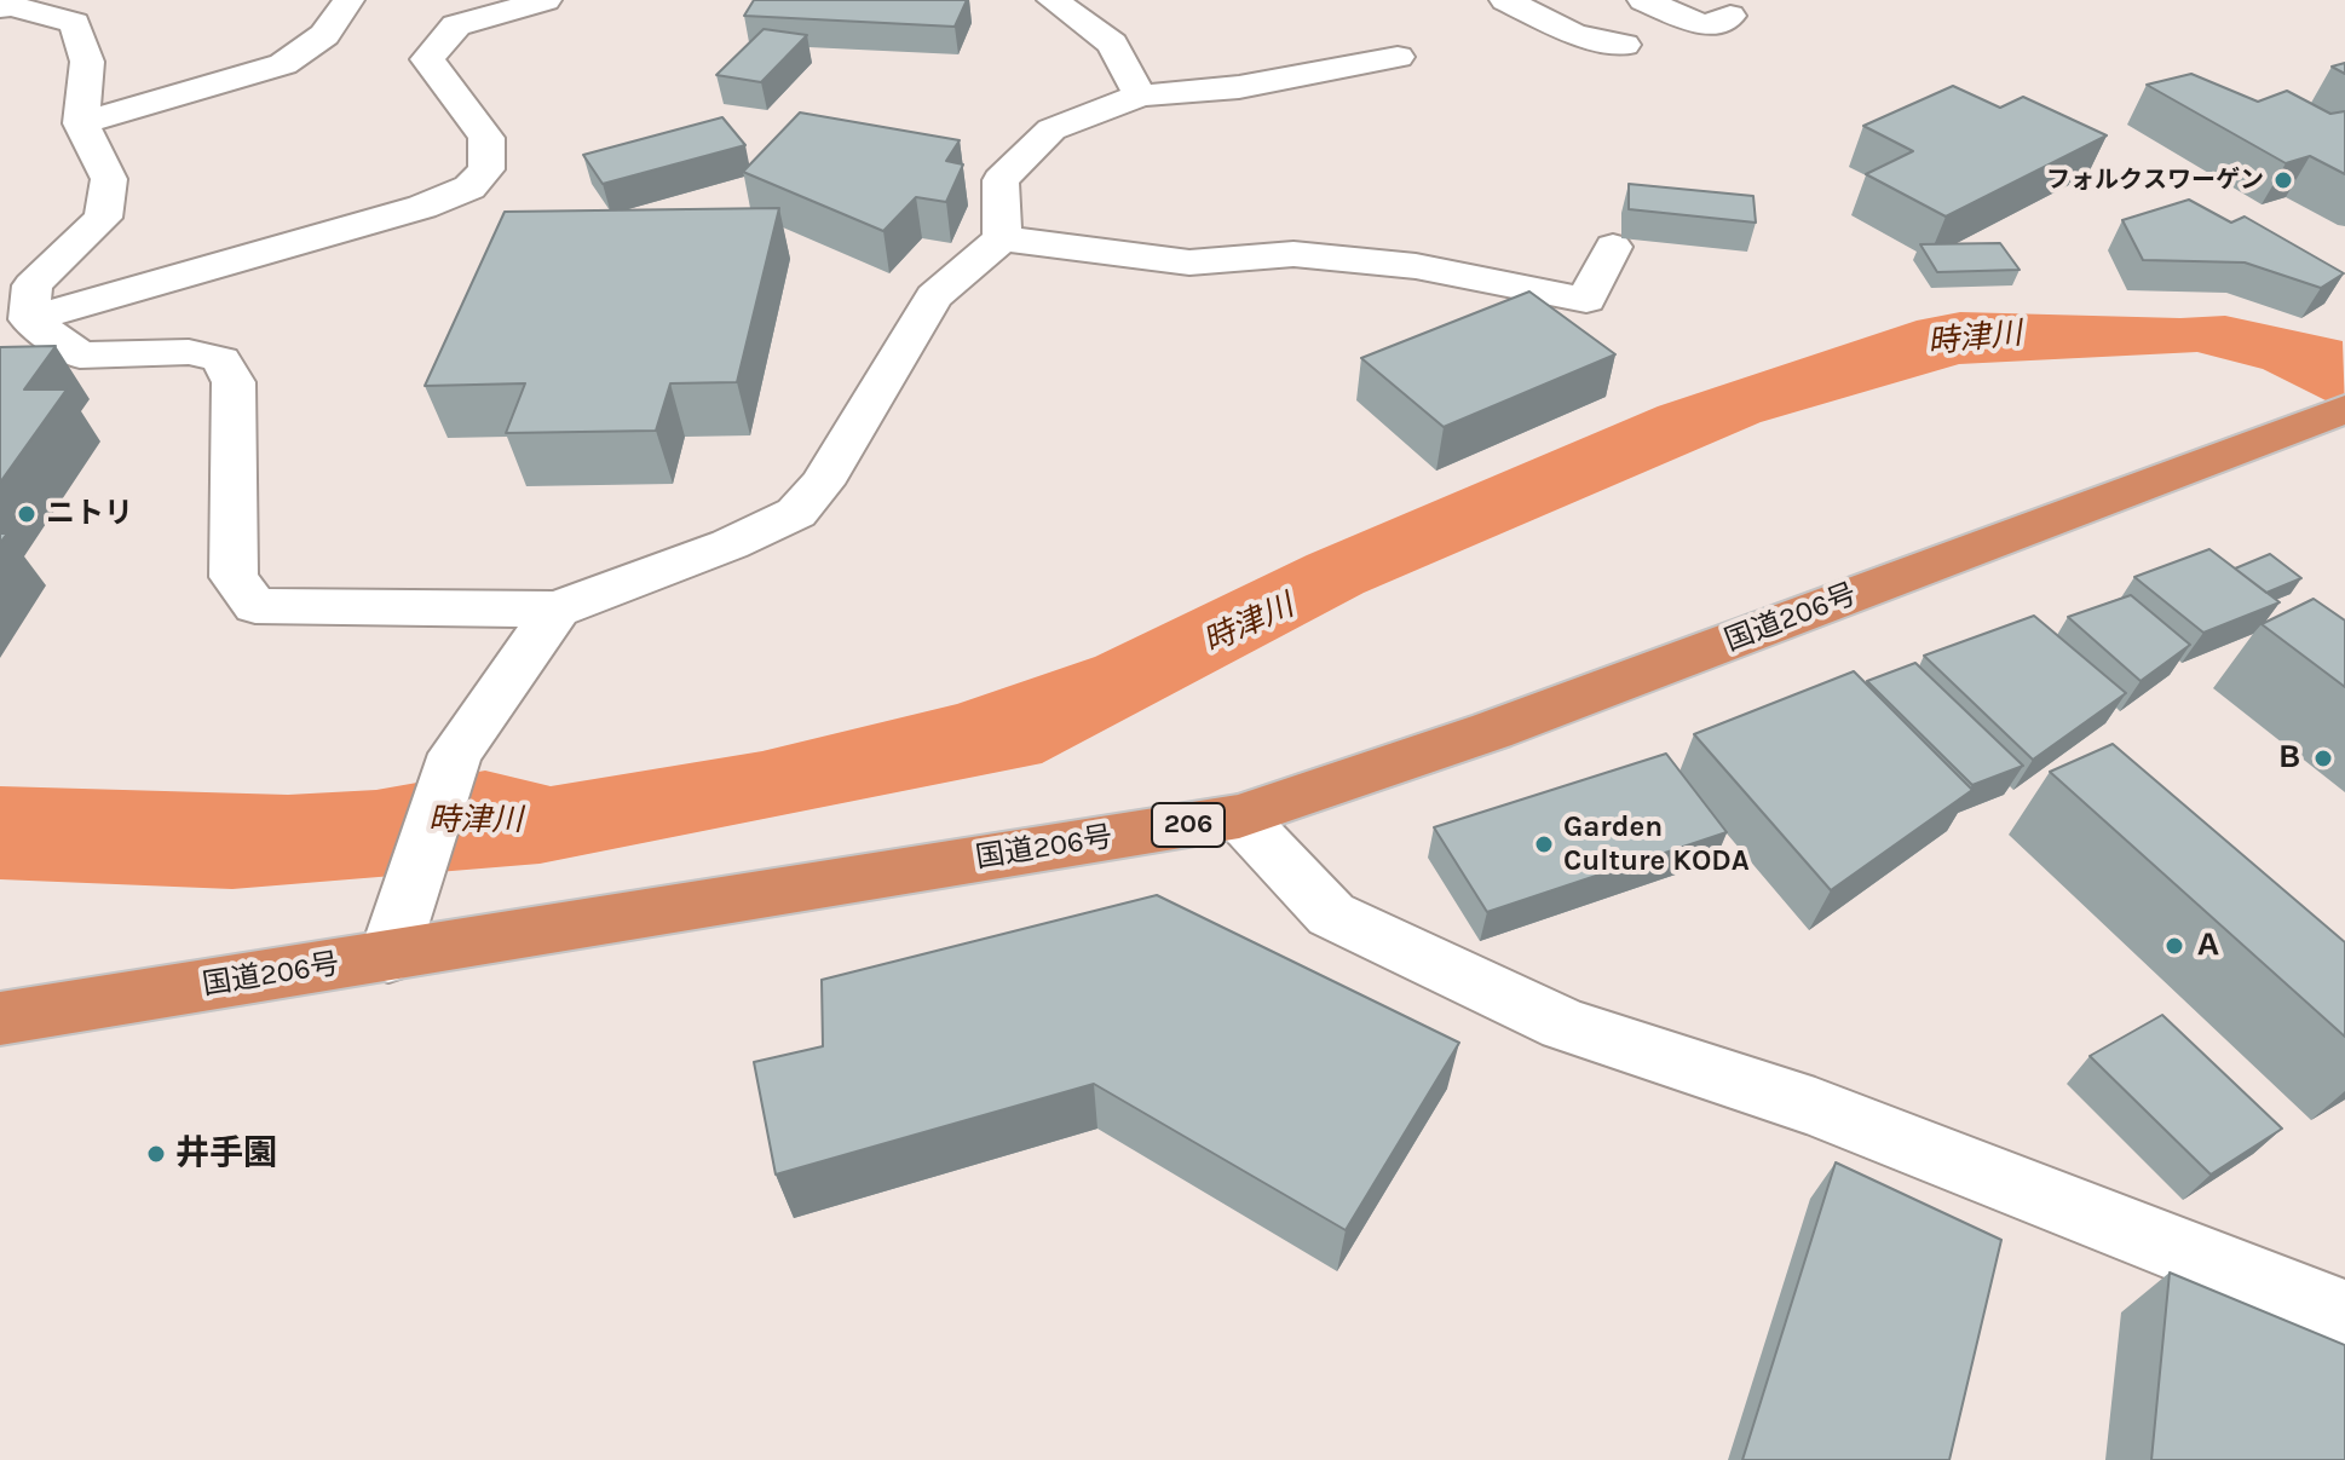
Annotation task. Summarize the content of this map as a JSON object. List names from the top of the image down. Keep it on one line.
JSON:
{"streets":{"highway":["国道206号","206"]},"water":["時津川"],"places":["フォルクスワーゲン","ニトリ","Ｂ","Garden Culture KODA","Ａ","井手園"]}
